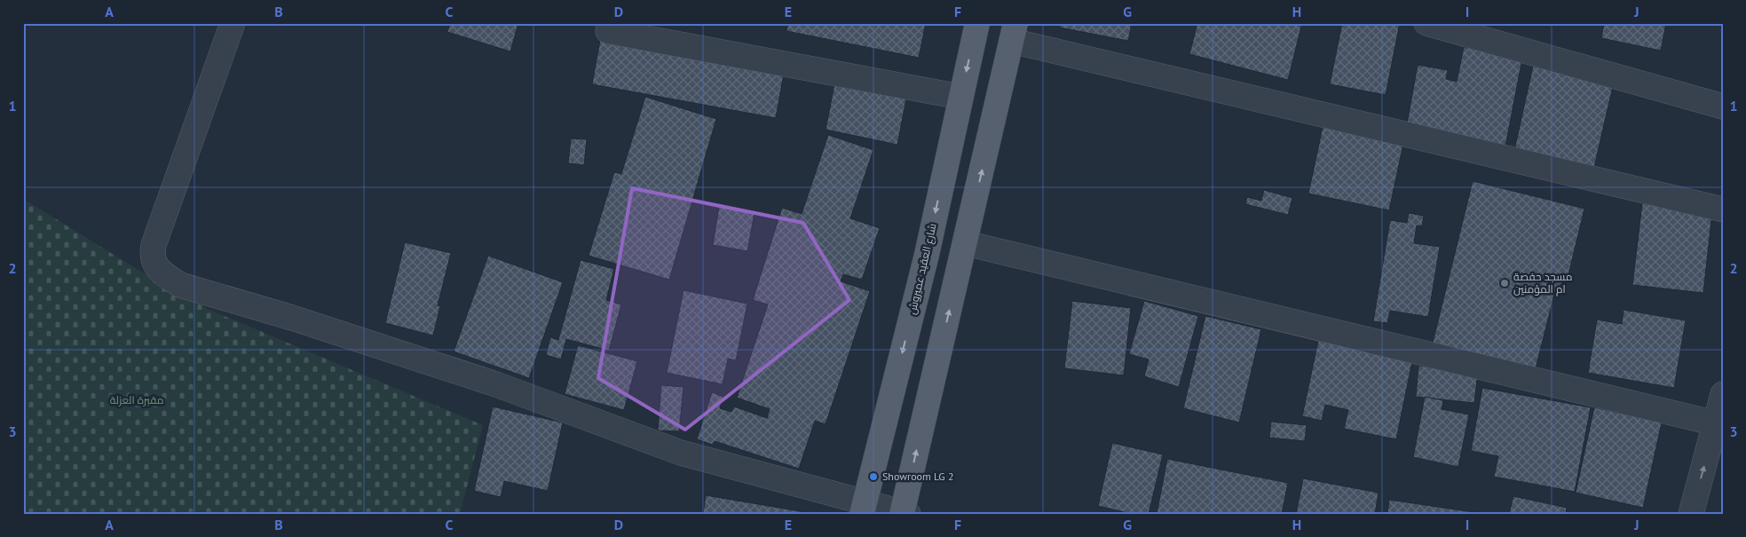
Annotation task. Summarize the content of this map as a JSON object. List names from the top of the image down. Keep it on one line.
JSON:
{"streets":{"main road":["شارع العقيد عميروش"]},"parks":["مقبرة العزلة"],"places":["مسجد حفصة ام المؤمنين","Showroom LG 2"],"grid":{"columns":["A","B","C","D","E","F","G","H","I","J"],"rows":["1","2","3"]}}
